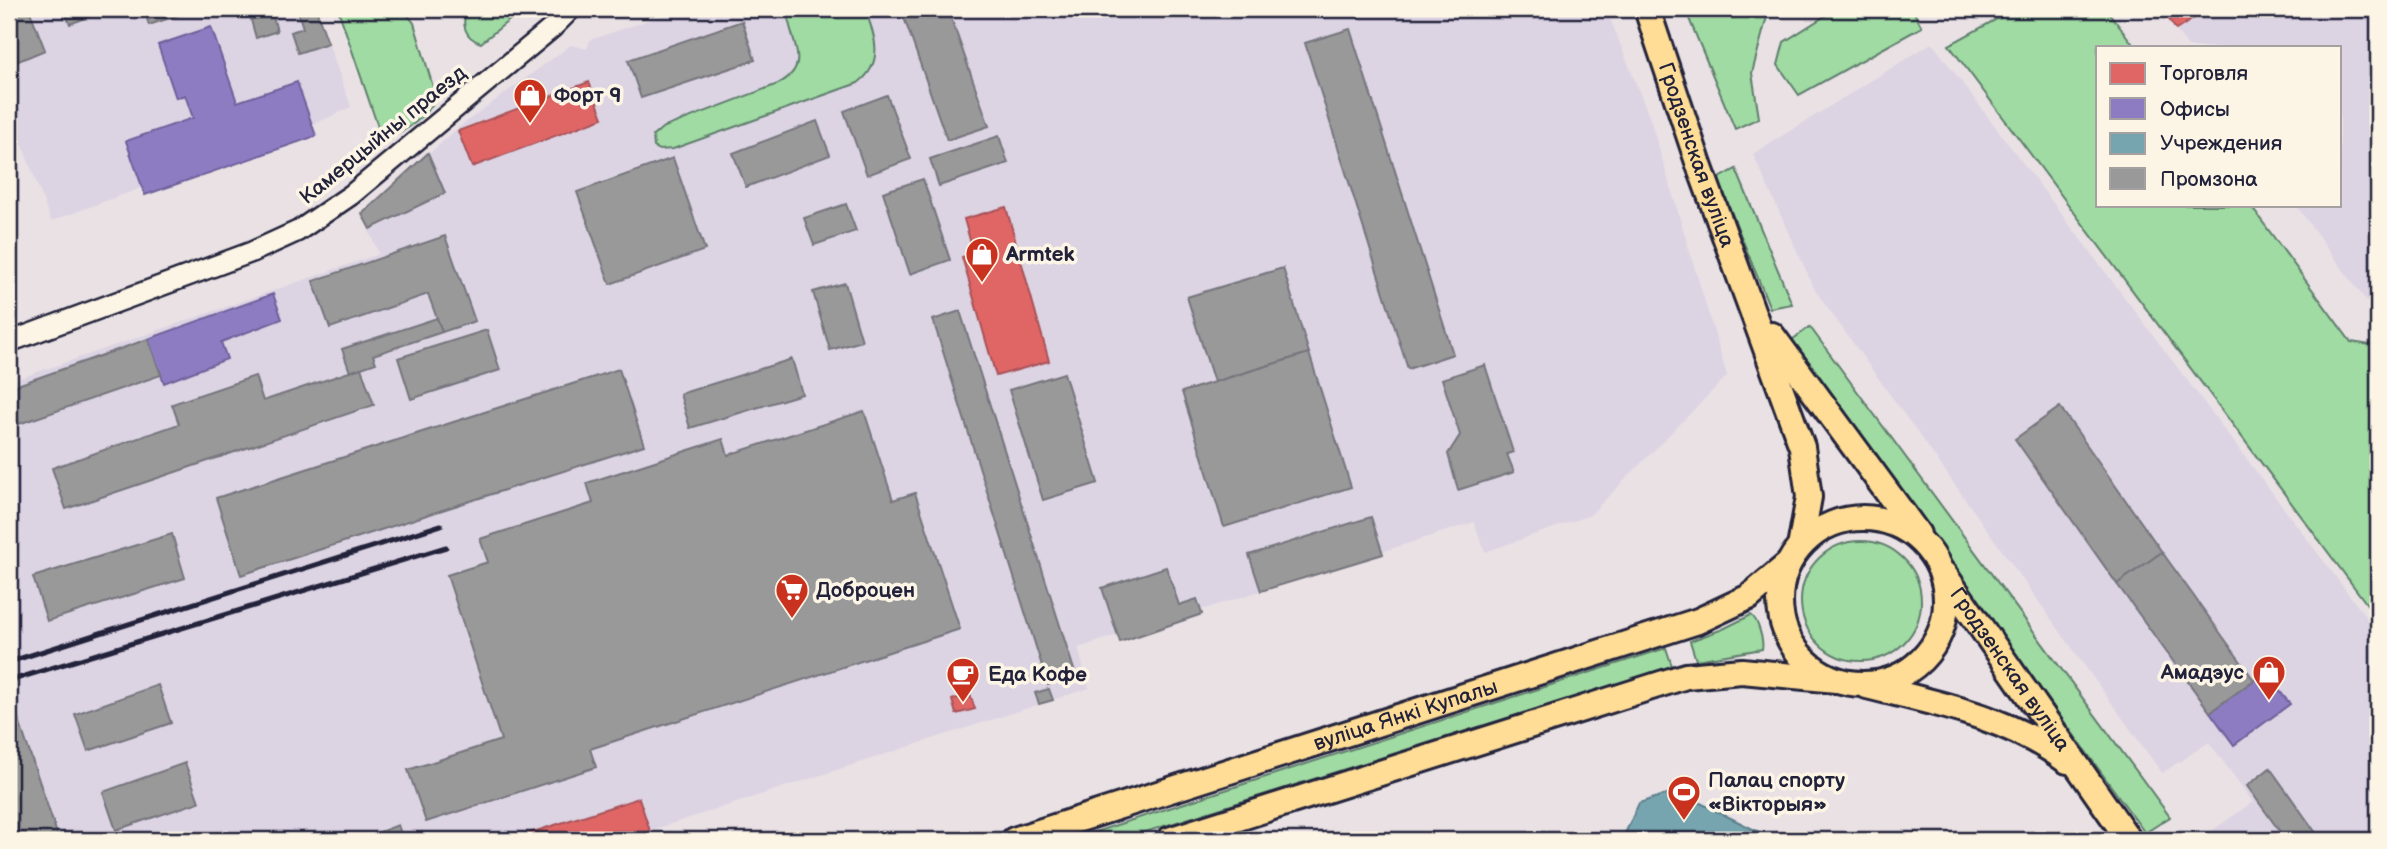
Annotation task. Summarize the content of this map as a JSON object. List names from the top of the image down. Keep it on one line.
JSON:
{"streets":{"main road":["Гродзенская вуліца","вуліца Янкі Купалы"],"street":["Камерцыйны праезд"]},"crossings":[["Гродзенская вуліца","вуліца Янкі Купалы"]],"places":{"shop":["Форт 9","Armtek","Амадэус"],"supermarket":["Доброцен"],"cafe":["Еда Кофе"],"sports":["Палац спорту «Вікторыя»"]},"legend":["Торговля","Офисы","Учреждения","Промзона"]}
